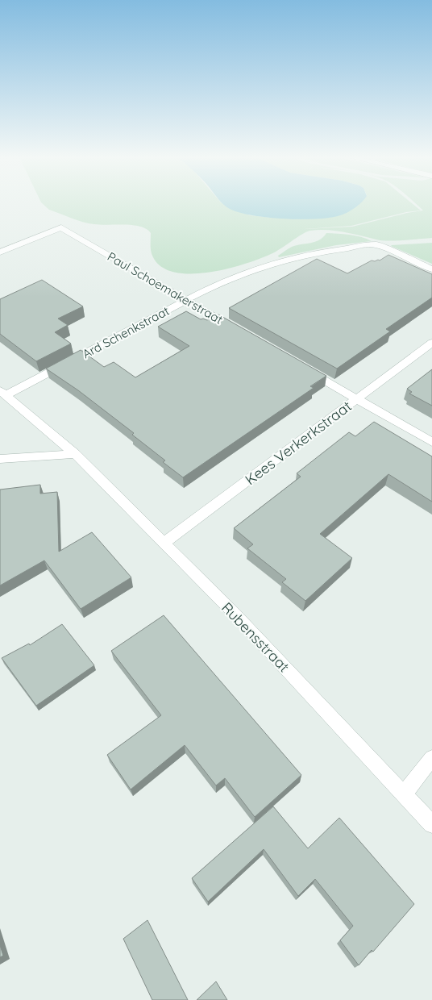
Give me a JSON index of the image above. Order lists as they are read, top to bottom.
{
  "streets": {
    "street": [
      "Paul Schoemakerstraat",
      "Ard Schenkstraat",
      "Kees Verkerkstraat",
      "Rubensstraat"
    ]
  },
  "crossings": [
    ["Paul Schoemakerstraat", "Ard Schenkstraat"],
    ["Ard Schenkstraat", "Rubensstraat"],
    ["Kees Verkerkstraat", "Rubensstraat"]
  ]
}
